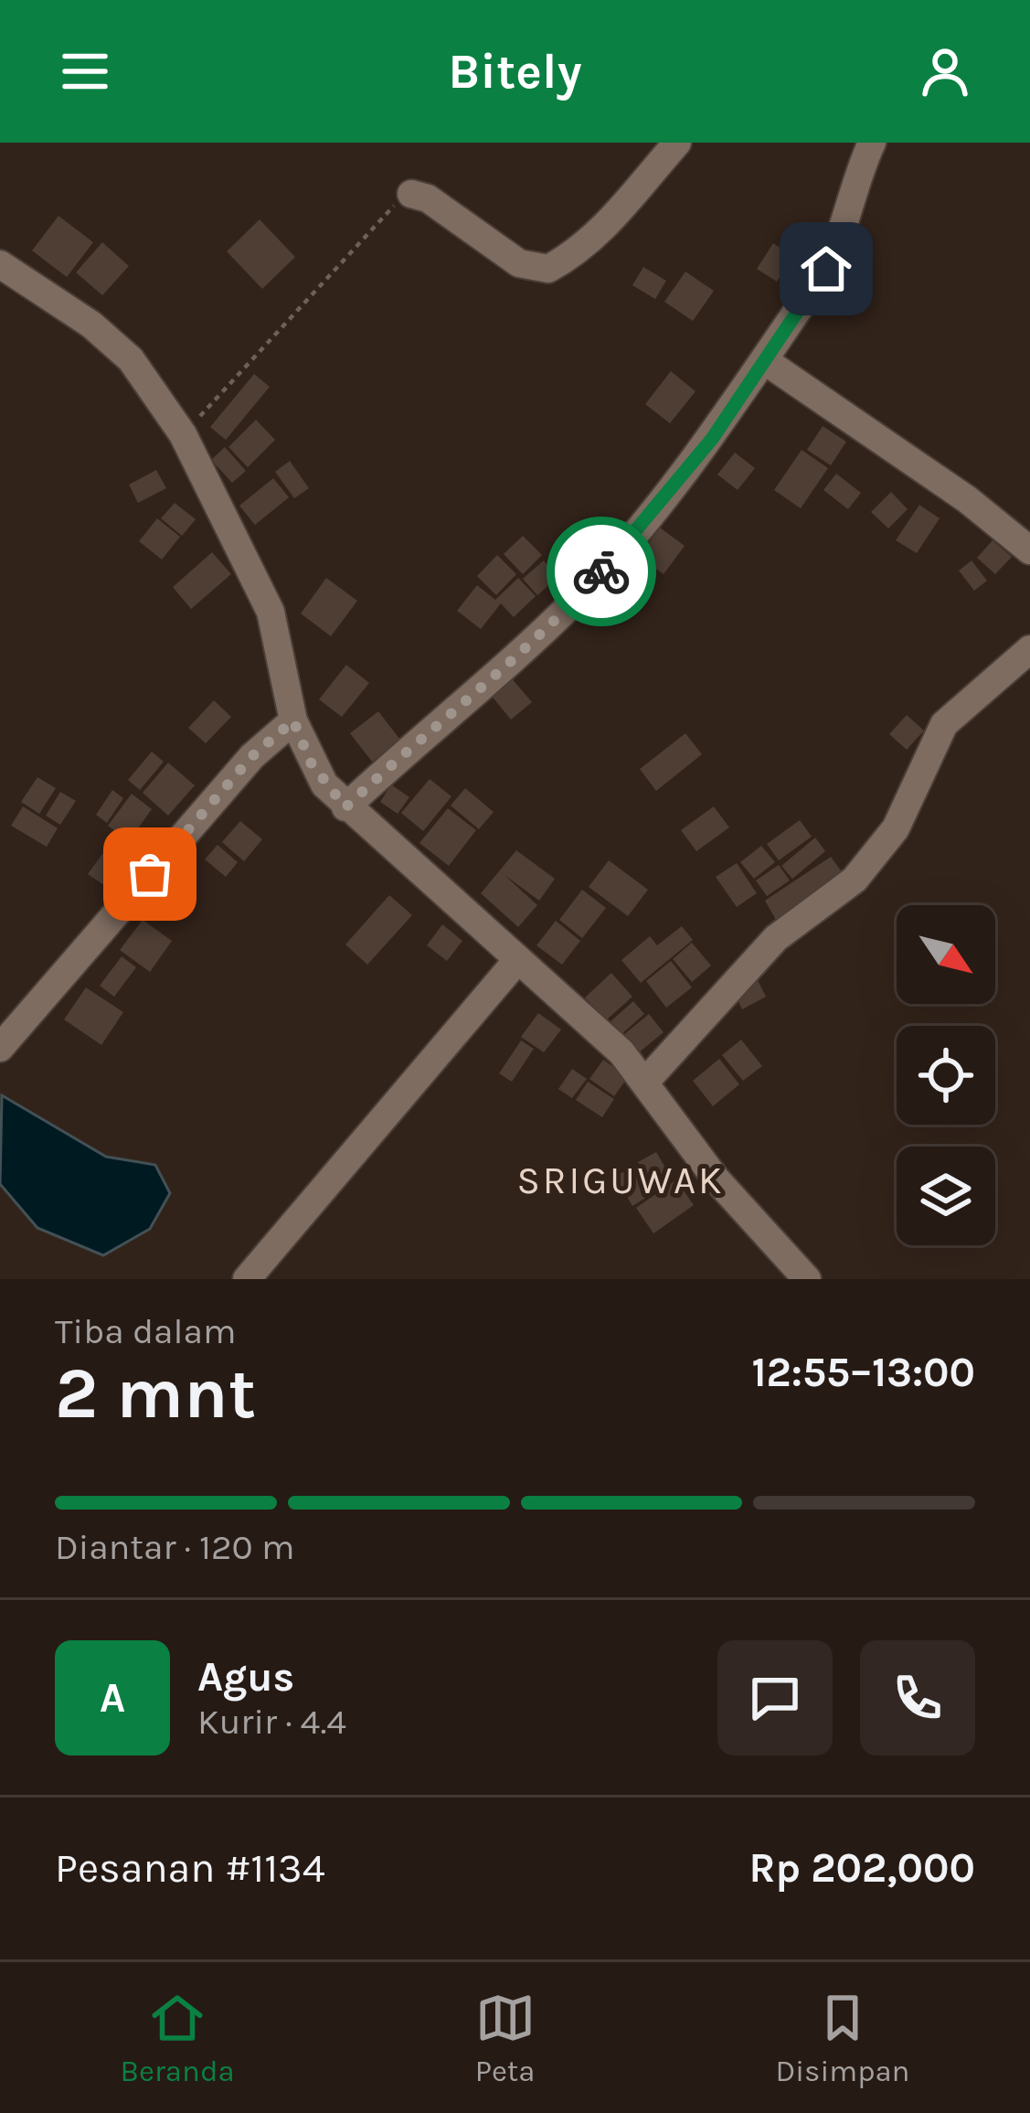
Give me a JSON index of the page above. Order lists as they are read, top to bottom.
{
  "districts": ["SRIGUWAK"],
  "north": "bottom right",
  "page": {
    "header": "Bitely",
    "heading": ["2 mnt", "Tiba dalam", "12:55–13:00"],
    "panel": [
      "Agus",
      "Kurir · 4.4",
      "Pesanan #1134",
      "Rp 202,000"
    ],
    "bar": "Diantar · 120 m",
    "round": "A",
    "tabs": ["Beranda", "Peta", "Disimpan"]
  }
}
